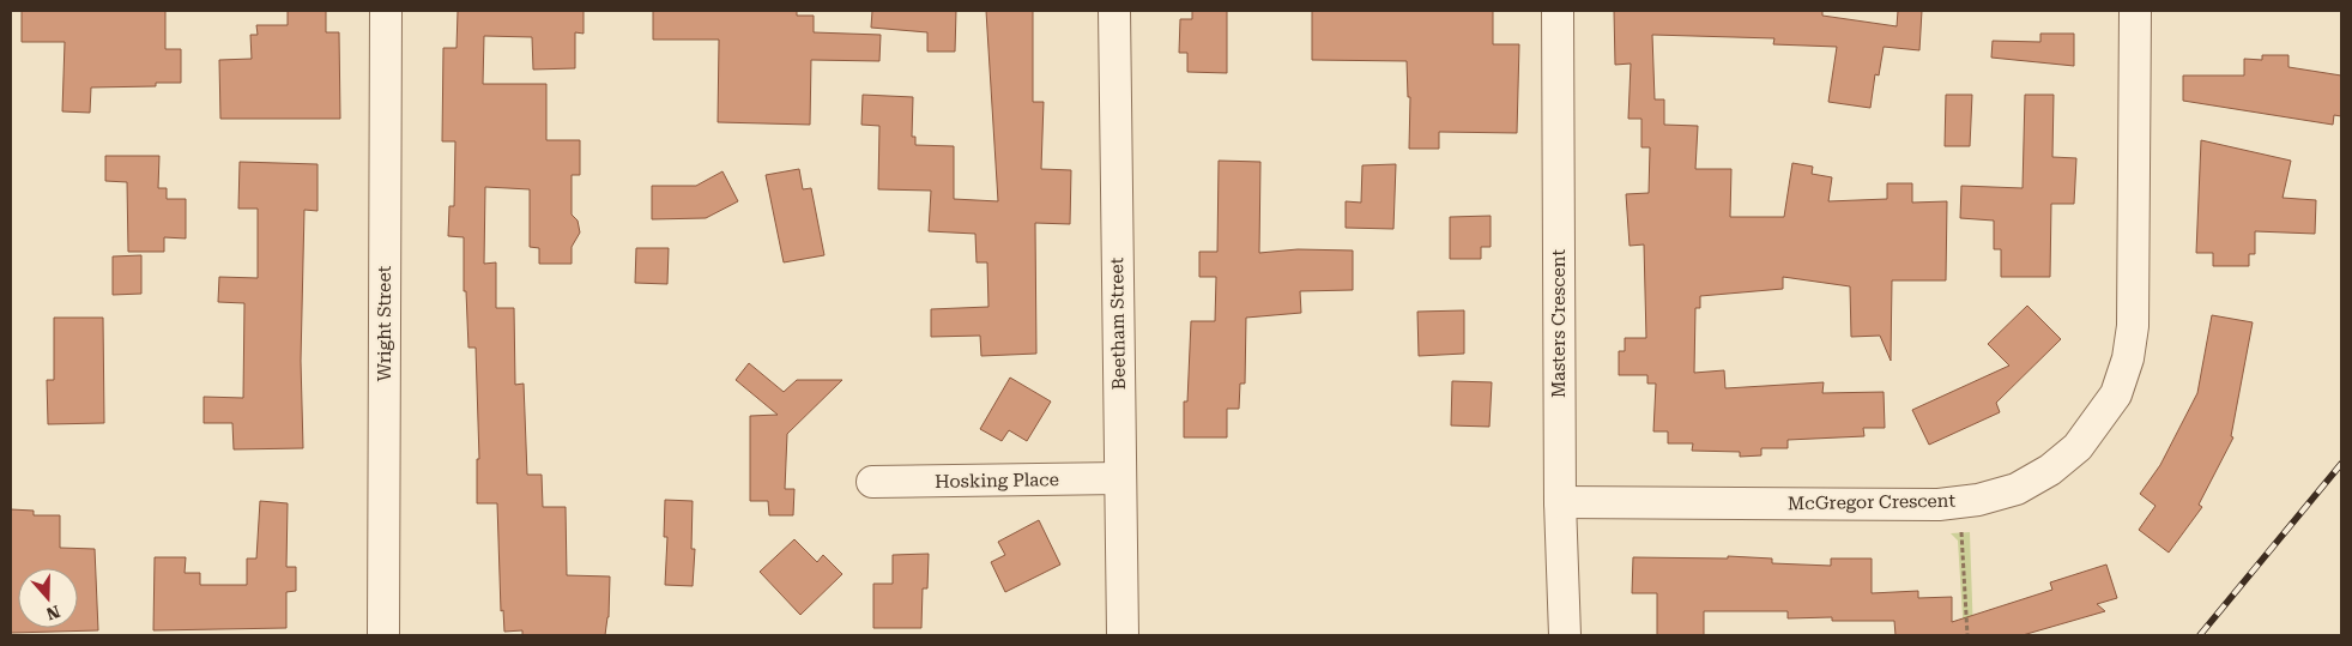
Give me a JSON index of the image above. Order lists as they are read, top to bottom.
{
  "streets": {
    "street": [
      "Wright Street",
      "Beetham Street",
      "Masters Crescent",
      "Hosking Place",
      "McGregor Crescent"
    ]
  },
  "crossings": [
    ["Beetham Street", "Hosking Place"],
    ["Masters Crescent", "McGregor Crescent"]
  ],
  "north": "bottom"
}
